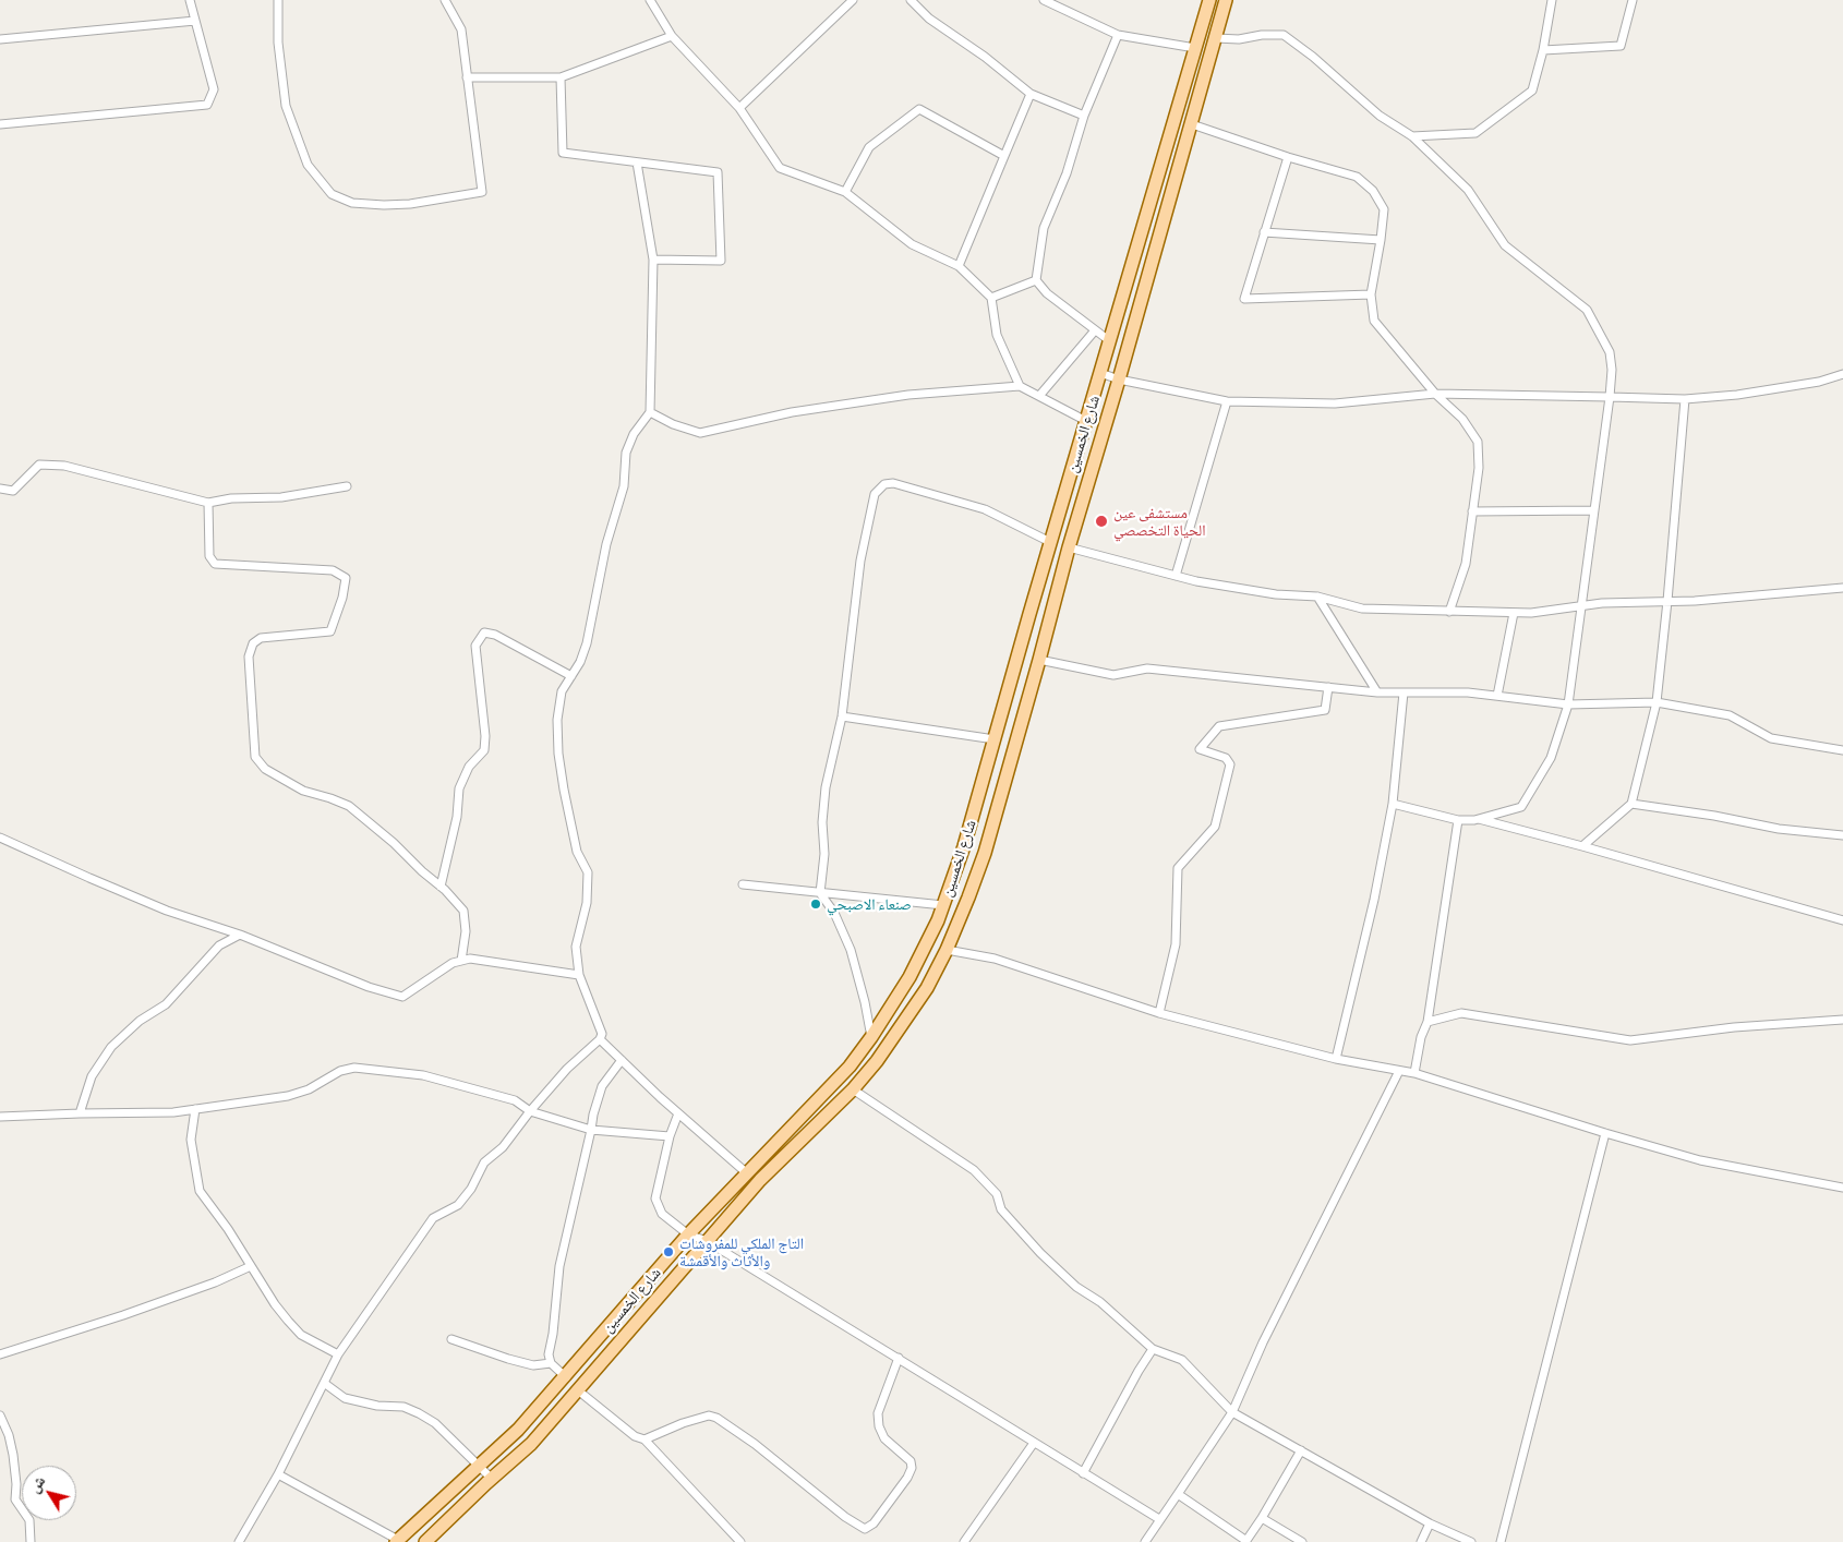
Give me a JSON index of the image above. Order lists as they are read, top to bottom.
{
  "streets": {
    "main road": ["شارع الخمسين"]
  },
  "places": ["مستشفى عين الحياة التخصصي", "صنعاء الاصبحي", "التاج الملكي للمفروشات والأثاث والأقمشة"],
  "north": "top left"
}
